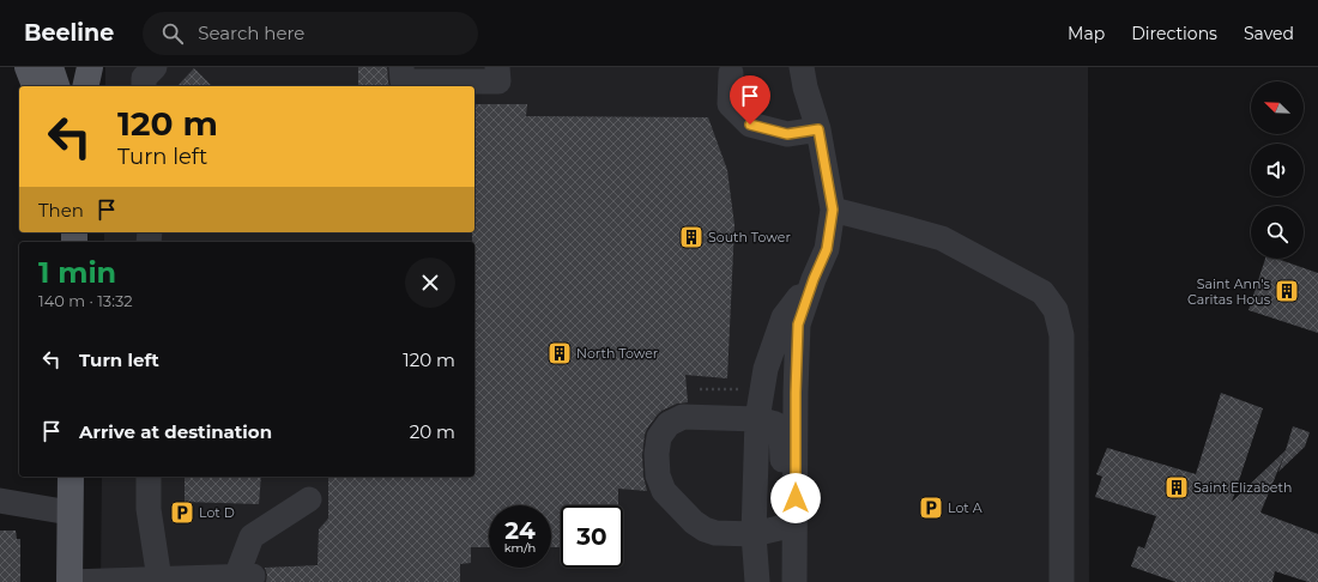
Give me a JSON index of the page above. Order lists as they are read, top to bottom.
{
  "places": {
    "building": [
      "South Tower",
      "Saint Ann's Caritas Hous",
      "North Tower",
      "Saint Elizabeth"
    ],
    "parking": ["Lot A", "Lot D"]
  },
  "north": "top left",
  "page": {
    "header": "Beeline",
    "search": "Search here",
    "nav": ["Map", "Directions", "Saved"],
    "turn": ["120 m", "Turn left"],
    "then": "Then",
    "heading": ["1 min", "140 m · 13:32"],
    "list": [
      {
        "name": "Turn left",
        "value": "120 m"
      },
      {
        "name": "Arrive at destination",
        "value": "20 m"
      }
    ],
    "speed": "24 km/h",
    "limit": "30"
  }
}
